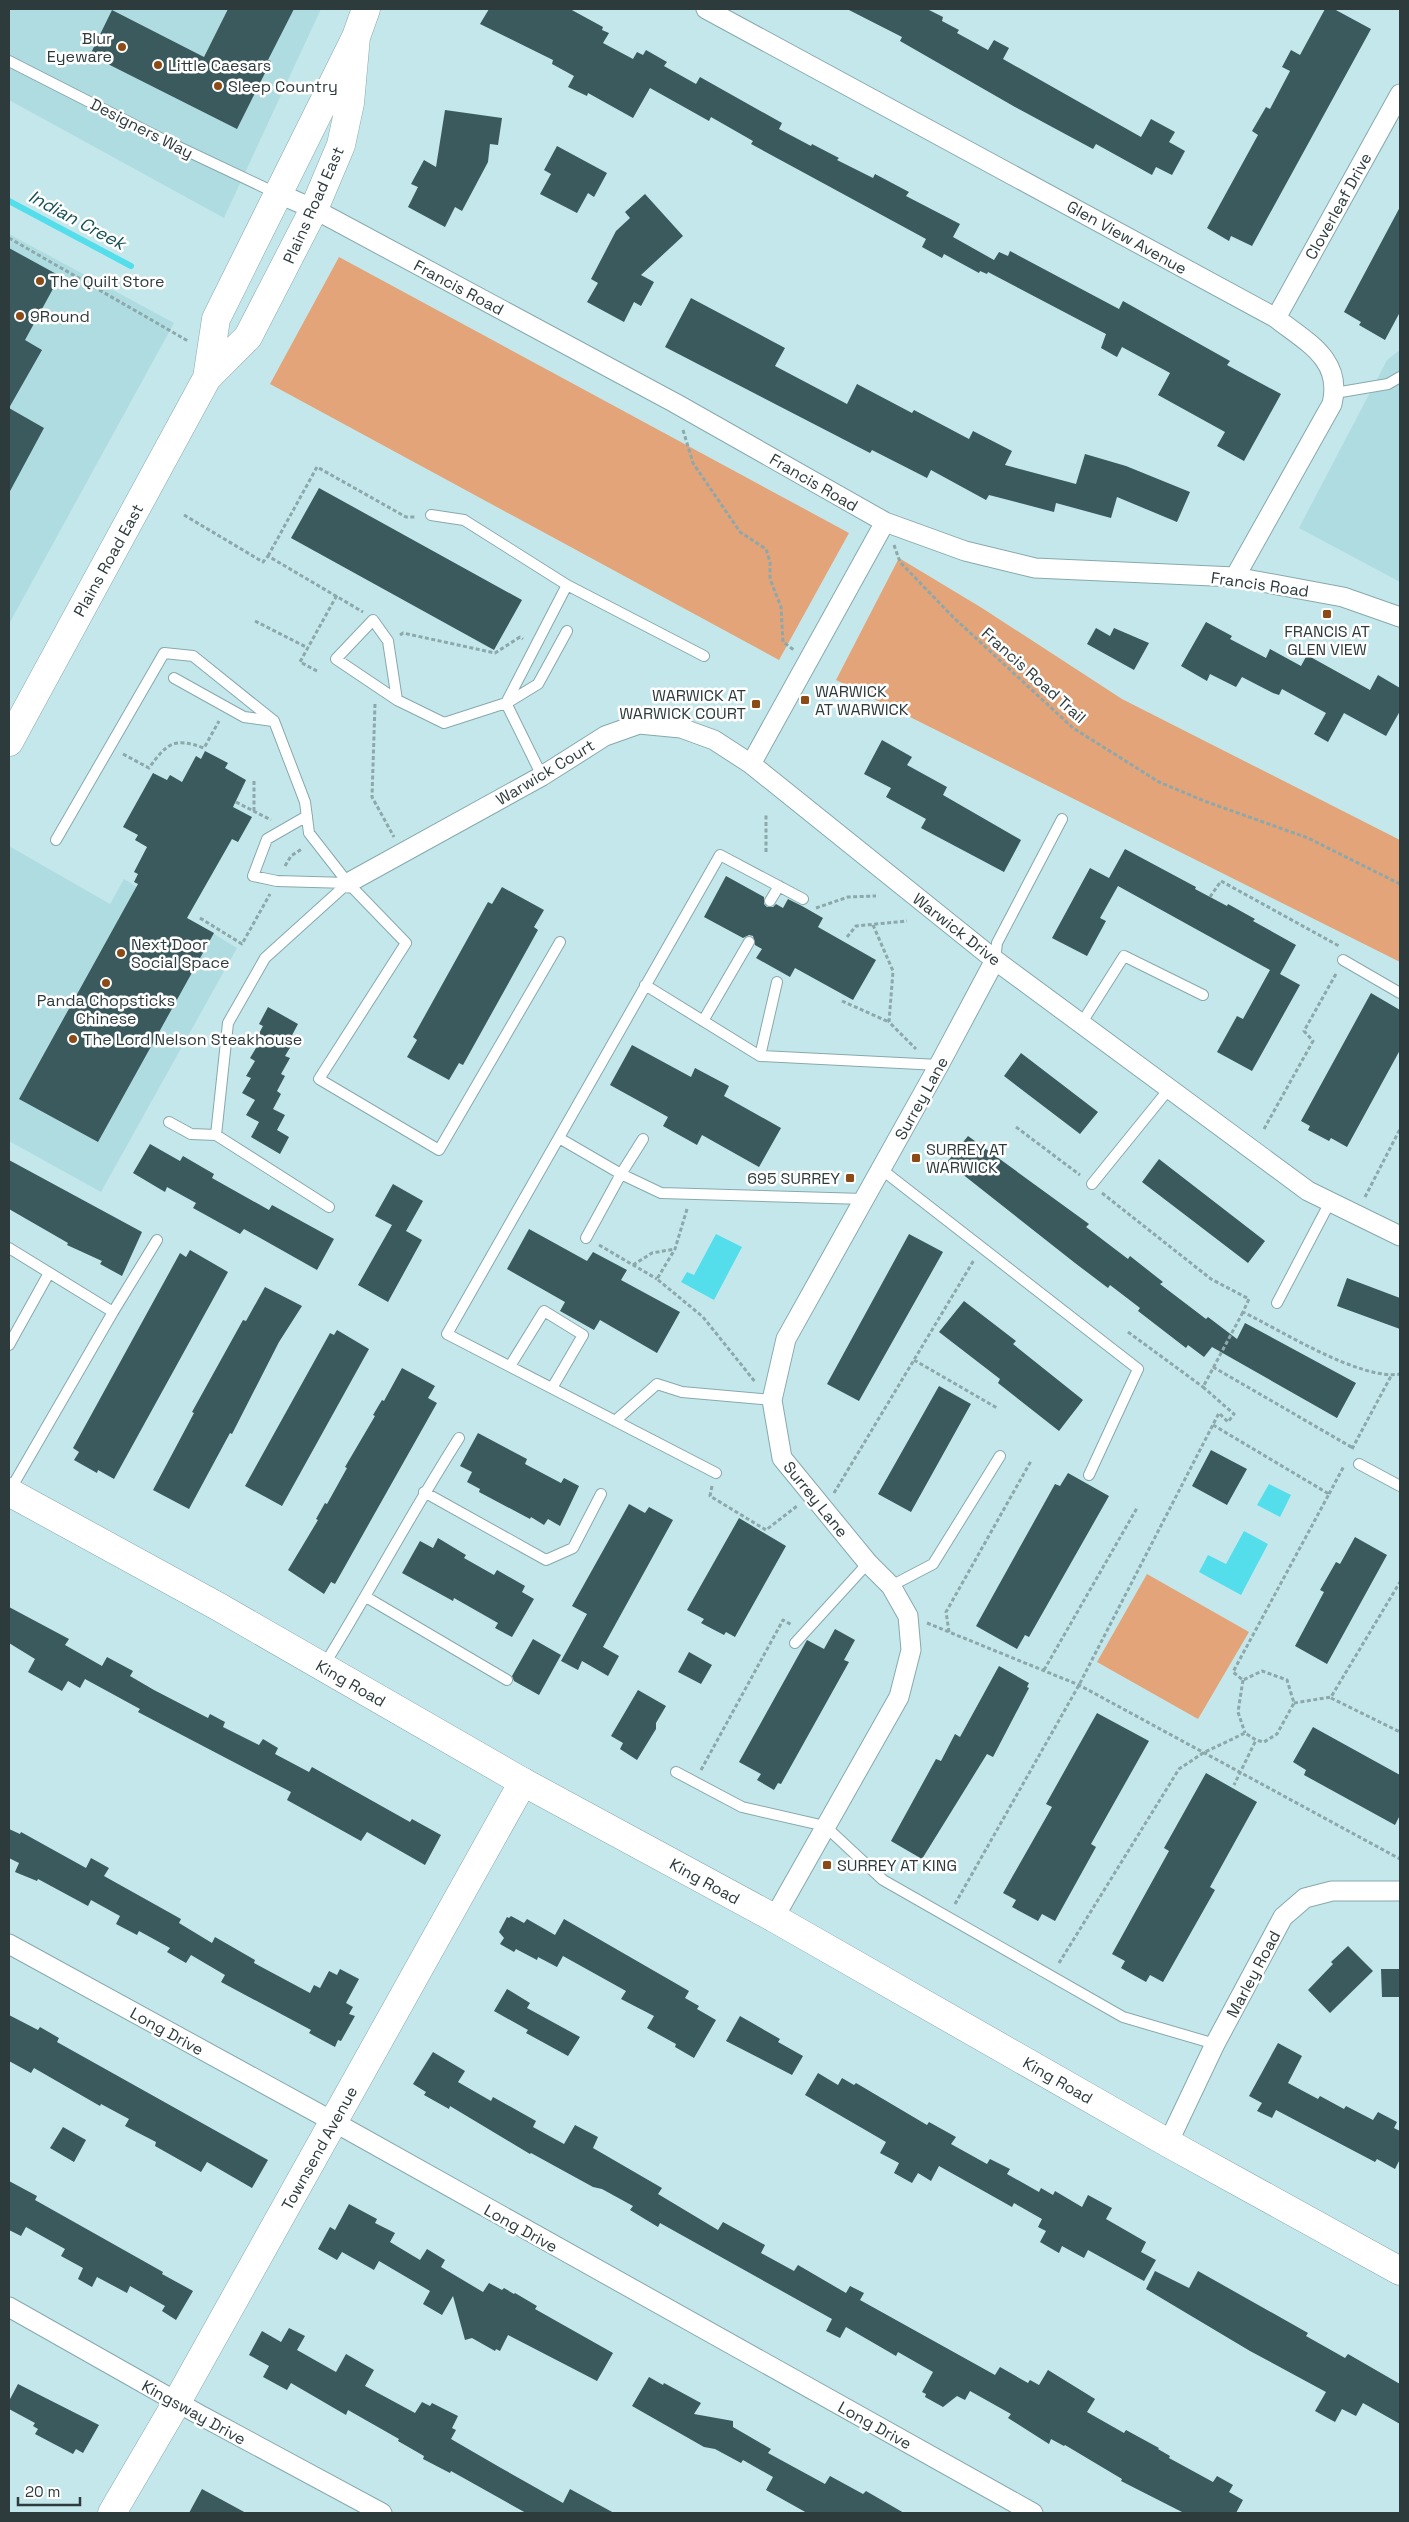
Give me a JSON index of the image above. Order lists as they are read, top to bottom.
{
  "streets": {
    "main road": ["Plains Road East", "King Road", "Townsend Avenue"],
    "street": [
      "Cloverleaf Drive",
      "Glen View Avenue",
      "Francis Road",
      "Warwick Court",
      "Warwick Drive",
      "Surrey Lane",
      "Marley Road",
      "Long Drive",
      "Kingsway Drive"
    ],
    "lane": ["Designers Way"],
    "path": ["Francis Road Trail"]
  },
  "crossings": [
    ["Designers Way", "Plains Road East"],
    ["Designers Way", "Francis Road"],
    ["Plains Road East", "Francis Road"],
    ["Cloverleaf Drive", "Glen View Avenue"],
    ["Glen View Avenue", "Francis Road"],
    ["Francis Road", "Francis Road Trail"],
    ["Warwick Court", "Warwick Drive"],
    ["Warwick Drive", "Surrey Lane"],
    ["Surrey Lane", "King Road"],
    ["King Road", "Marley Road"],
    ["King Road", "Townsend Avenue"],
    ["Long Drive", "Townsend Avenue"],
    ["Townsend Avenue", "Kingsway Drive"]
  ],
  "water": ["Indian Creek"],
  "places": {
    "other": [
      "Blur Eyeware",
      "Little Caesars",
      "Sleep Country",
      "The Quilt Store",
      "9Round",
      "Next Door Social Space",
      "Panda Chopsticks Chinese",
      "The Lord Nelson Steakhouse"
    ],
    "transit": [
      "FRANCIS AT GLEN VIEW",
      "WARWICK AT WARWICK",
      "WARWICK AT WARWICK COURT",
      "SURREY AT WARWICK",
      "695 SURREY",
      "SURREY AT KING"
    ]
  },
  "scale_bar": "20 m"
}
